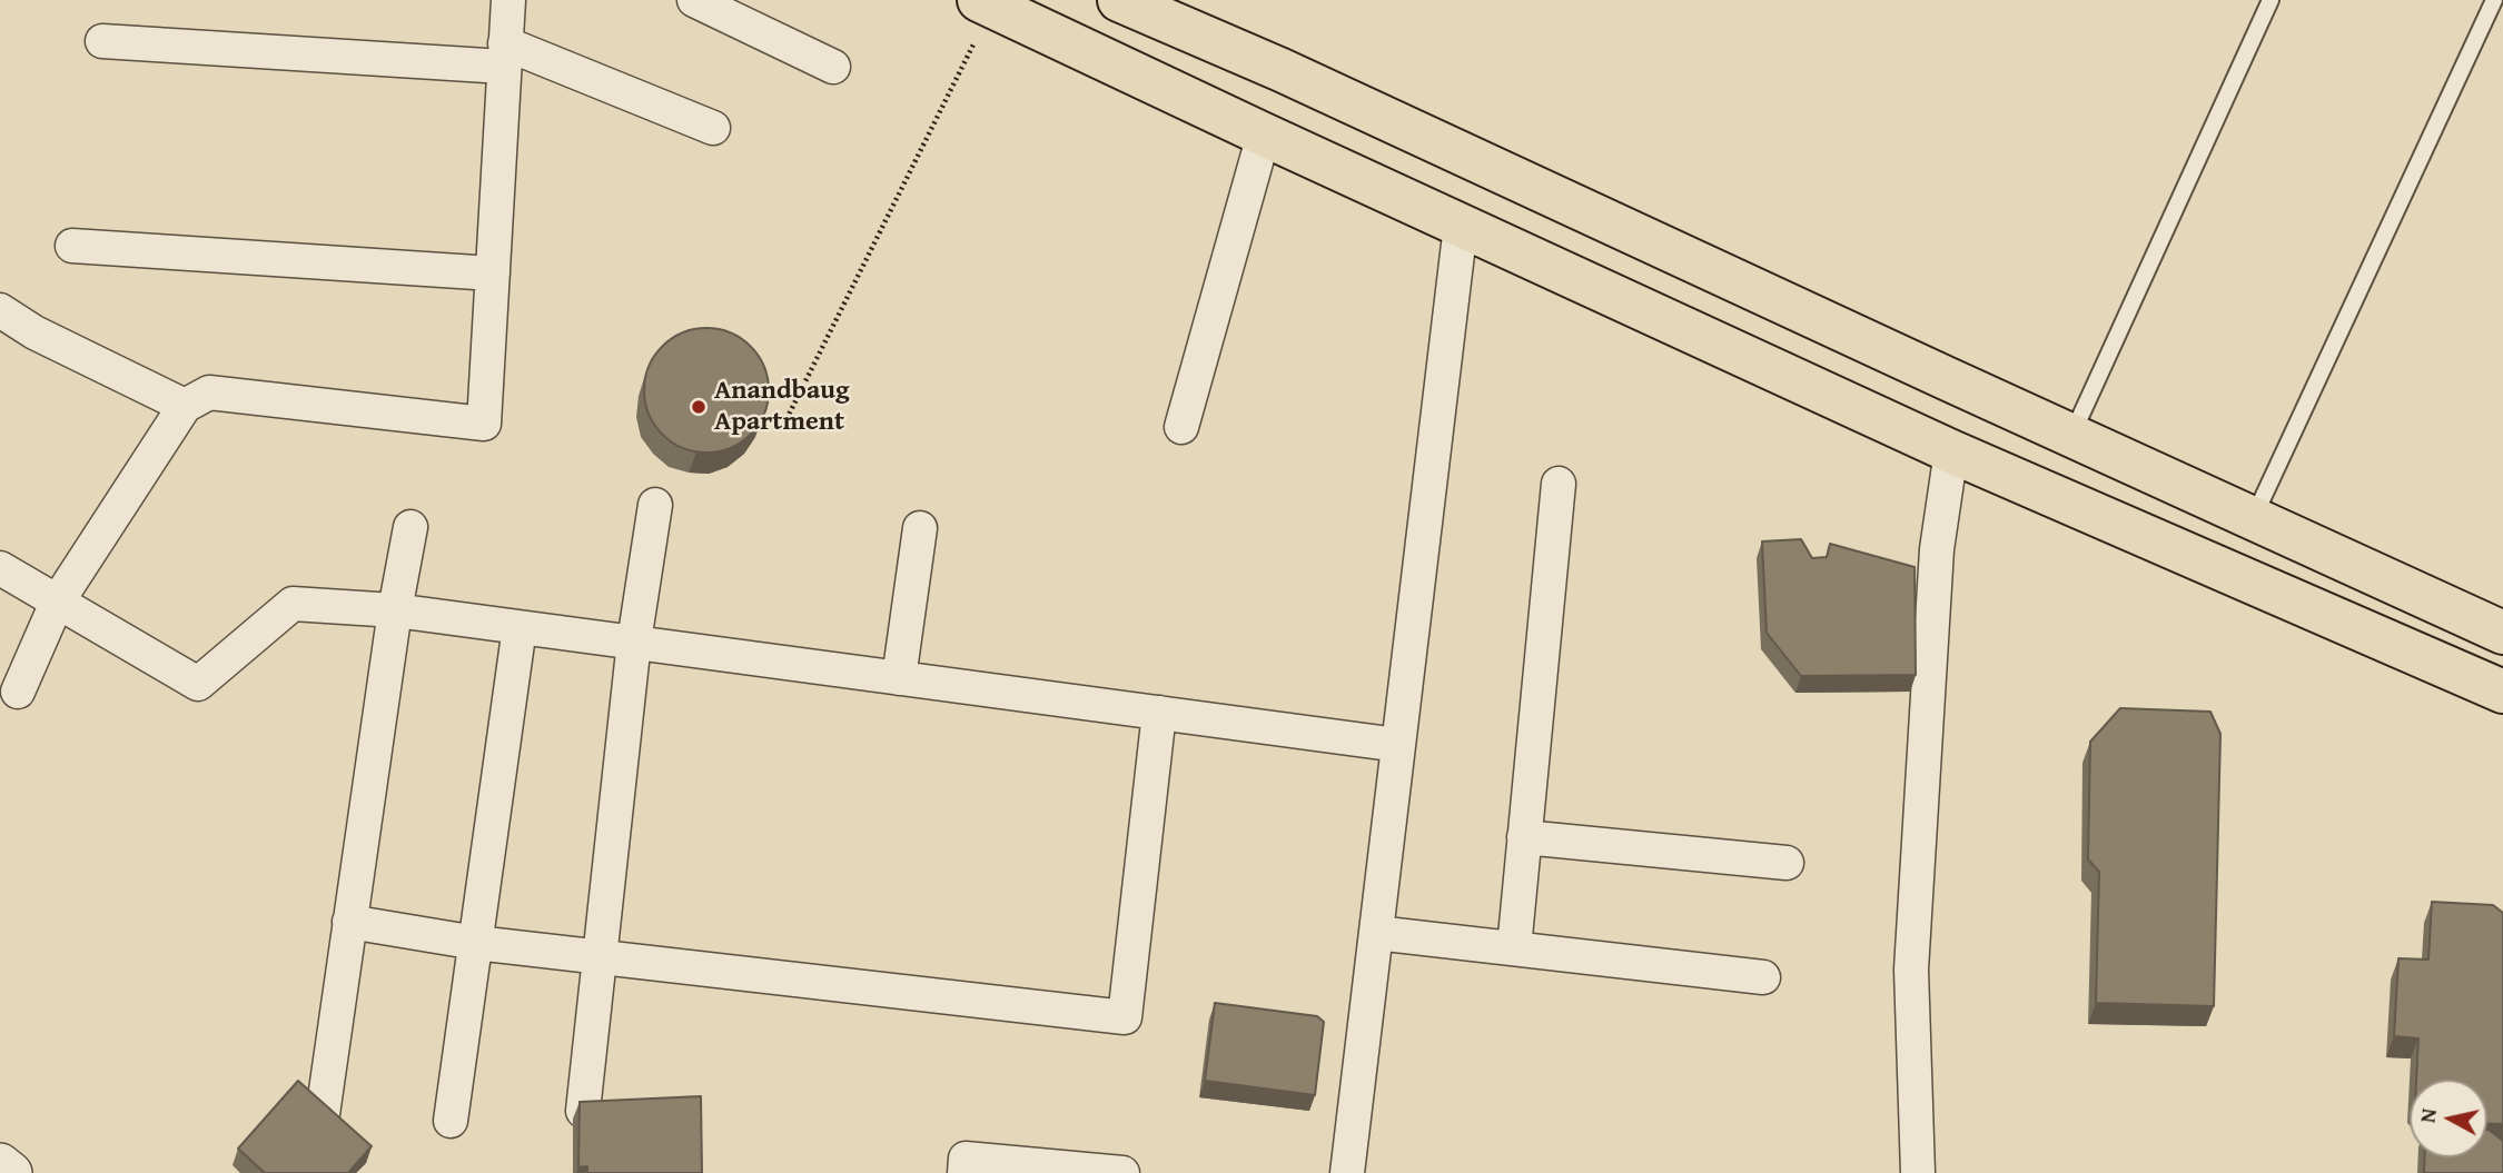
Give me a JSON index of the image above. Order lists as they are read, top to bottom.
{
  "places": ["Anandbaug Apartment"],
  "north": "left"
}
